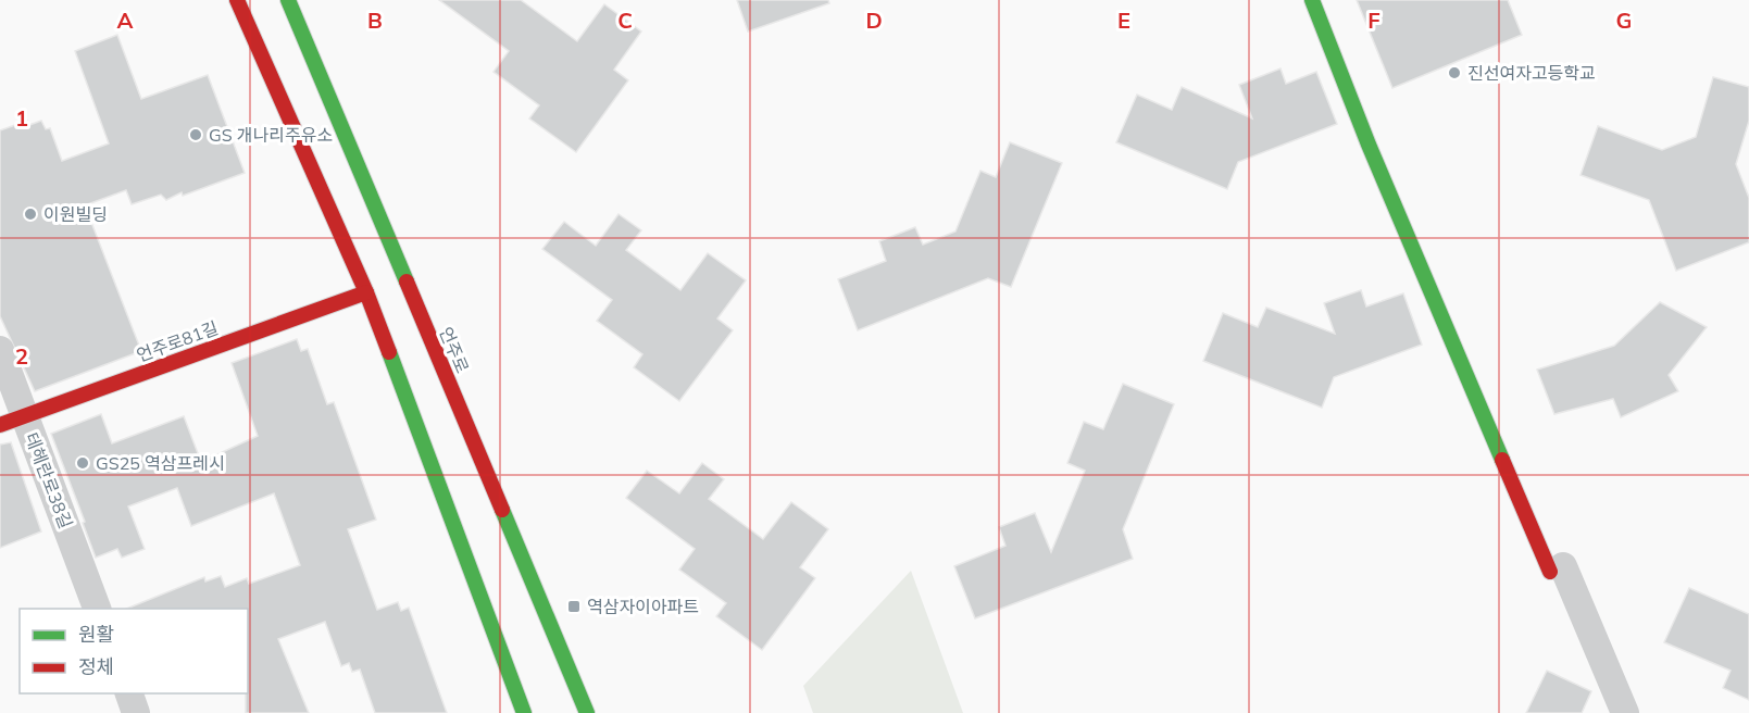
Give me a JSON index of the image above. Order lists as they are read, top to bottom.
{
  "streets": {
    "main road": ["언주로81길", "언주로"],
    "street": ["테헤란로38길"]
  },
  "crossings": [
    ["언주로81길", "테헤란로38길"]
  ],
  "places": {
    "other": [
      "진선여자고등학교",
      "GS 개나리주유소",
      "이원빌딩",
      "GS25 역삼프레시"
    ],
    "transit": ["역삼자이아파트"]
  },
  "legend": ["원활", "정체"],
  "grid": {
    "columns": [
      "A",
      "B",
      "C",
      "D",
      "E",
      "F",
      "G"
    ],
    "rows": ["1", "2"]
  }
}
